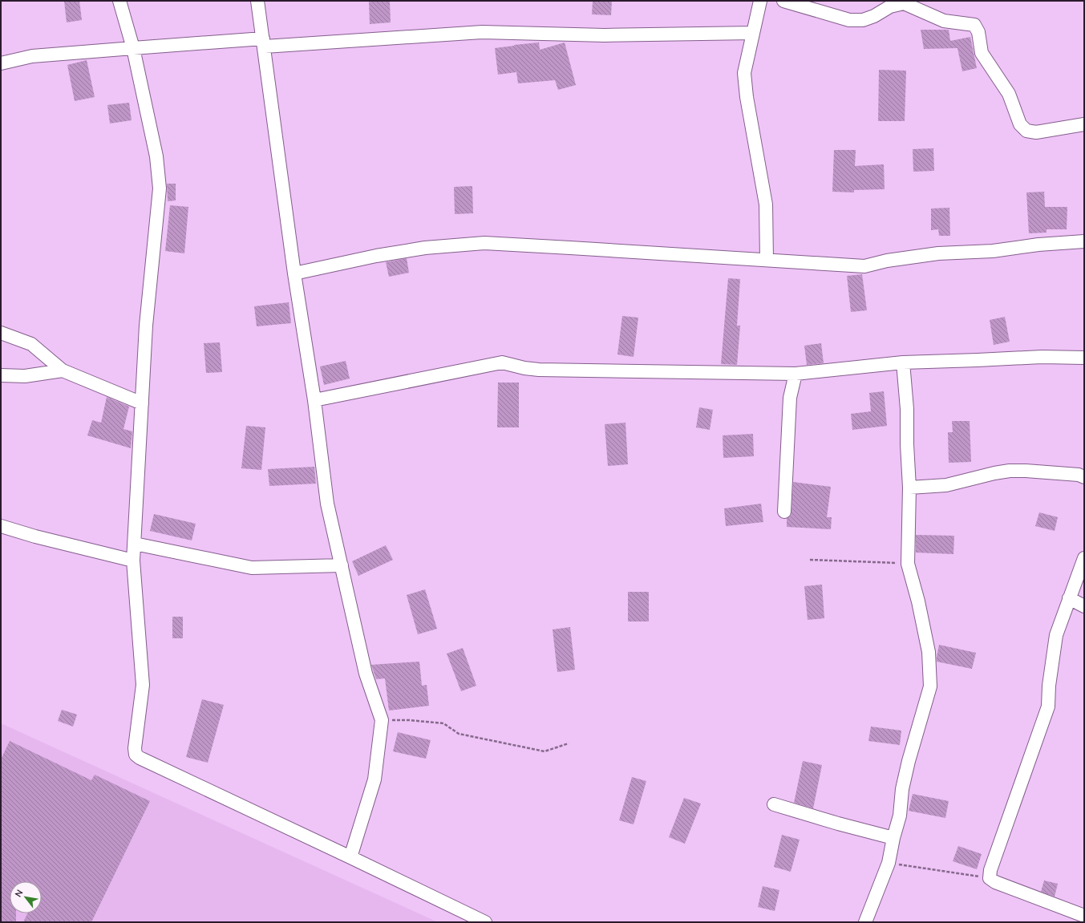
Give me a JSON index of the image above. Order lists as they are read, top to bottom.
{
  "north": "top left"
}
